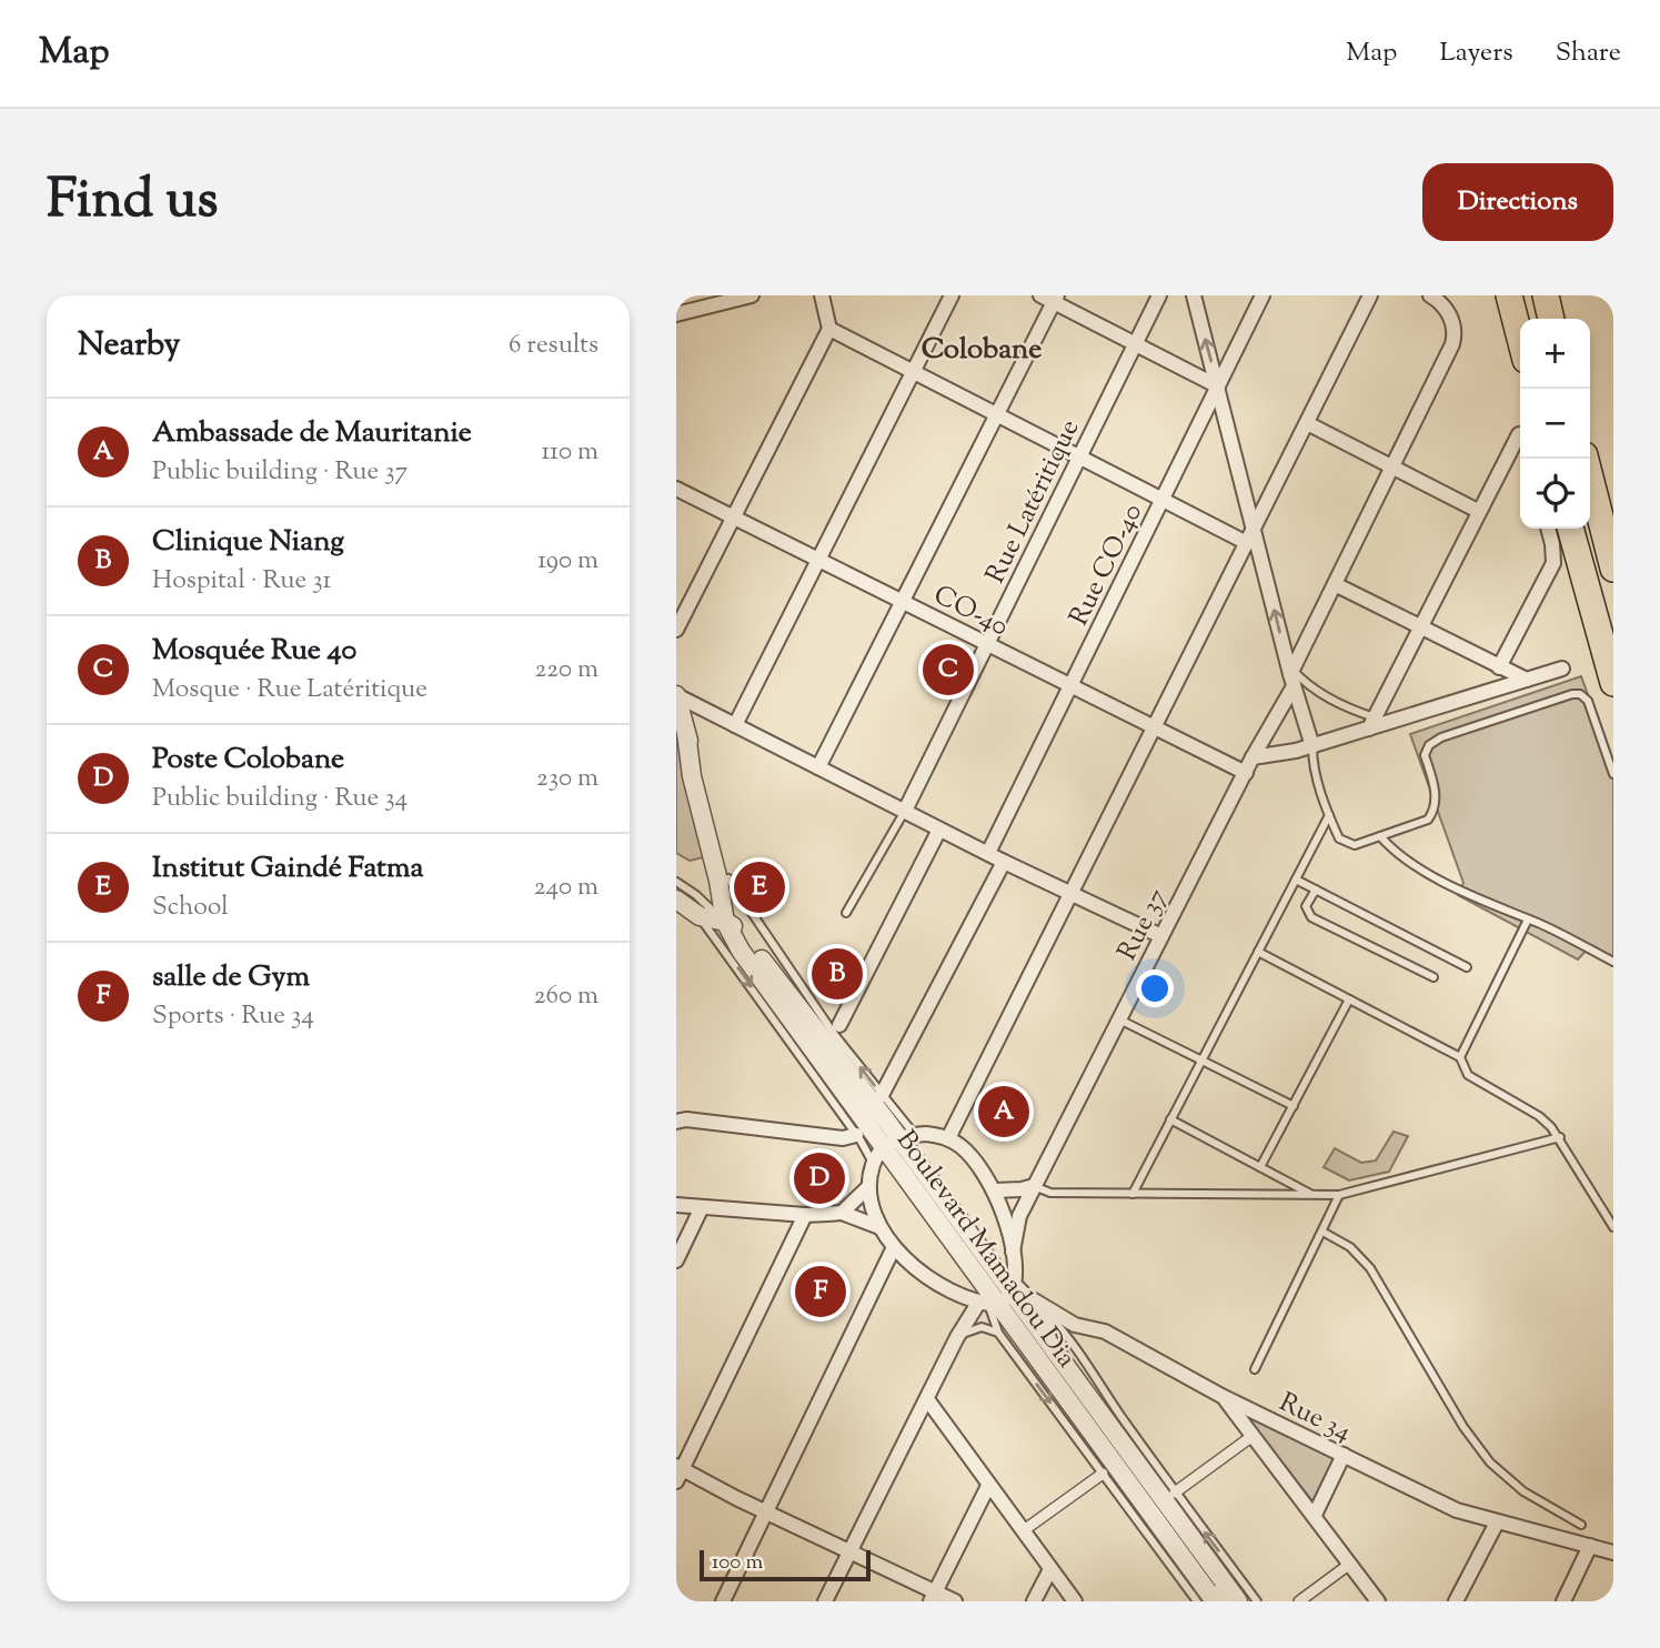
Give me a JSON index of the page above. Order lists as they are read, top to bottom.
{
  "streets": {
    "street": [
      "Rue Latéritique",
      "Rue CO-40",
      "CO-40",
      "Rue 37",
      "Boulevard Mamadou Dia",
      "Rue 34"
    ]
  },
  "crossings": [
    ["Rue Latéritique", "CO-40"],
    ["Rue CO-40", "CO-40"],
    ["CO-40", "Rue 37"],
    ["Boulevard Mamadou Dia", "Rue 34"]
  ],
  "districts": ["Colobane"],
  "scale_bar": "100 m",
  "page": {
    "header": "Map",
    "nav": ["Map", "Layers", "Share"],
    "title": "Find us",
    "buttons": "Directions",
    "heading": ["Nearby", "6 results"],
    "map_buttons": ["+", "−"],
    "list": [
      {
        "mark": "A",
        "name": "Ambassade de Mauritanie",
        "note": "Public building · Rue 37",
        "value": "110 m"
      },
      {
        "mark": "B",
        "name": "Clinique Niang",
        "note": "Hospital · Rue 31",
        "value": "190 m"
      },
      {
        "mark": "C",
        "name": "Mosquée Rue 40",
        "note": "Mosque · Rue Latéritique",
        "value": "220 m"
      },
      {
        "mark": "D",
        "name": "Poste Colobane",
        "note": "Public building · Rue 34",
        "value": "230 m"
      },
      {
        "mark": "E",
        "name": "Institut Gaindé Fatma",
        "note": "School",
        "value": "240 m"
      },
      {
        "mark": "F",
        "name": "salle de Gym",
        "note": "Sports · Rue 34",
        "value": "260 m"
      }
    ],
    "pins": [
      "C",
      "E",
      "B",
      "A",
      "D",
      "F"
    ],
    "scale": "100 m"
  }
}
